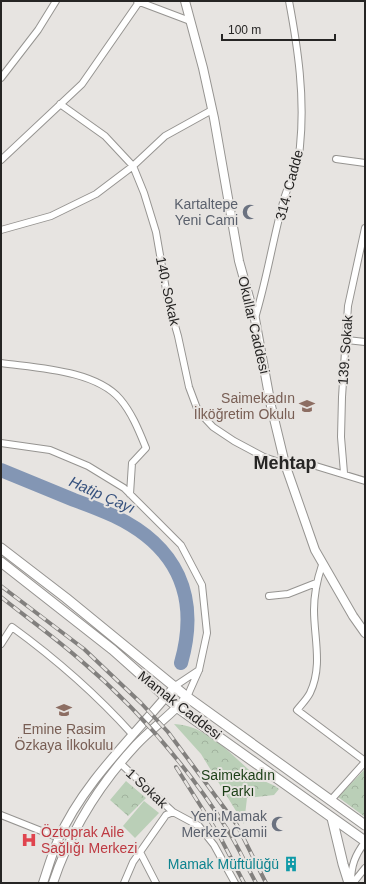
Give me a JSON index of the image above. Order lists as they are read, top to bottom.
{
  "streets": {
    "main road": ["Mamak Caddesi"],
    "street": [
      "314. Cadde",
      "140. Sokak",
      "Okullar Caddesi",
      "139. Sokak",
      "1 Sokak"
    ]
  },
  "crossings": [
    ["314. Cadde", "Okullar Caddesi"],
    ["140. Sokak", "Okullar Caddesi"],
    ["140. Sokak", "139. Sokak"]
  ],
  "districts": ["Mehtap"],
  "water": ["Hatip Çayı"],
  "parks": ["Saimekadın Parkı"],
  "places": {
    "mosque": ["Kartaltepe Yeni Cami", "Yeni Mamak Merkez Camii"],
    "school or university": ["Saimekadın İlköğretim Okulu", "Emine Rasim Özkaya İlkokulu"],
    "hospital": ["Öztoprak Aile Sağlığı Merkezi"],
    "building": ["Mamak Müftülüğü"]
  },
  "scale_bar": "100 m"
}
